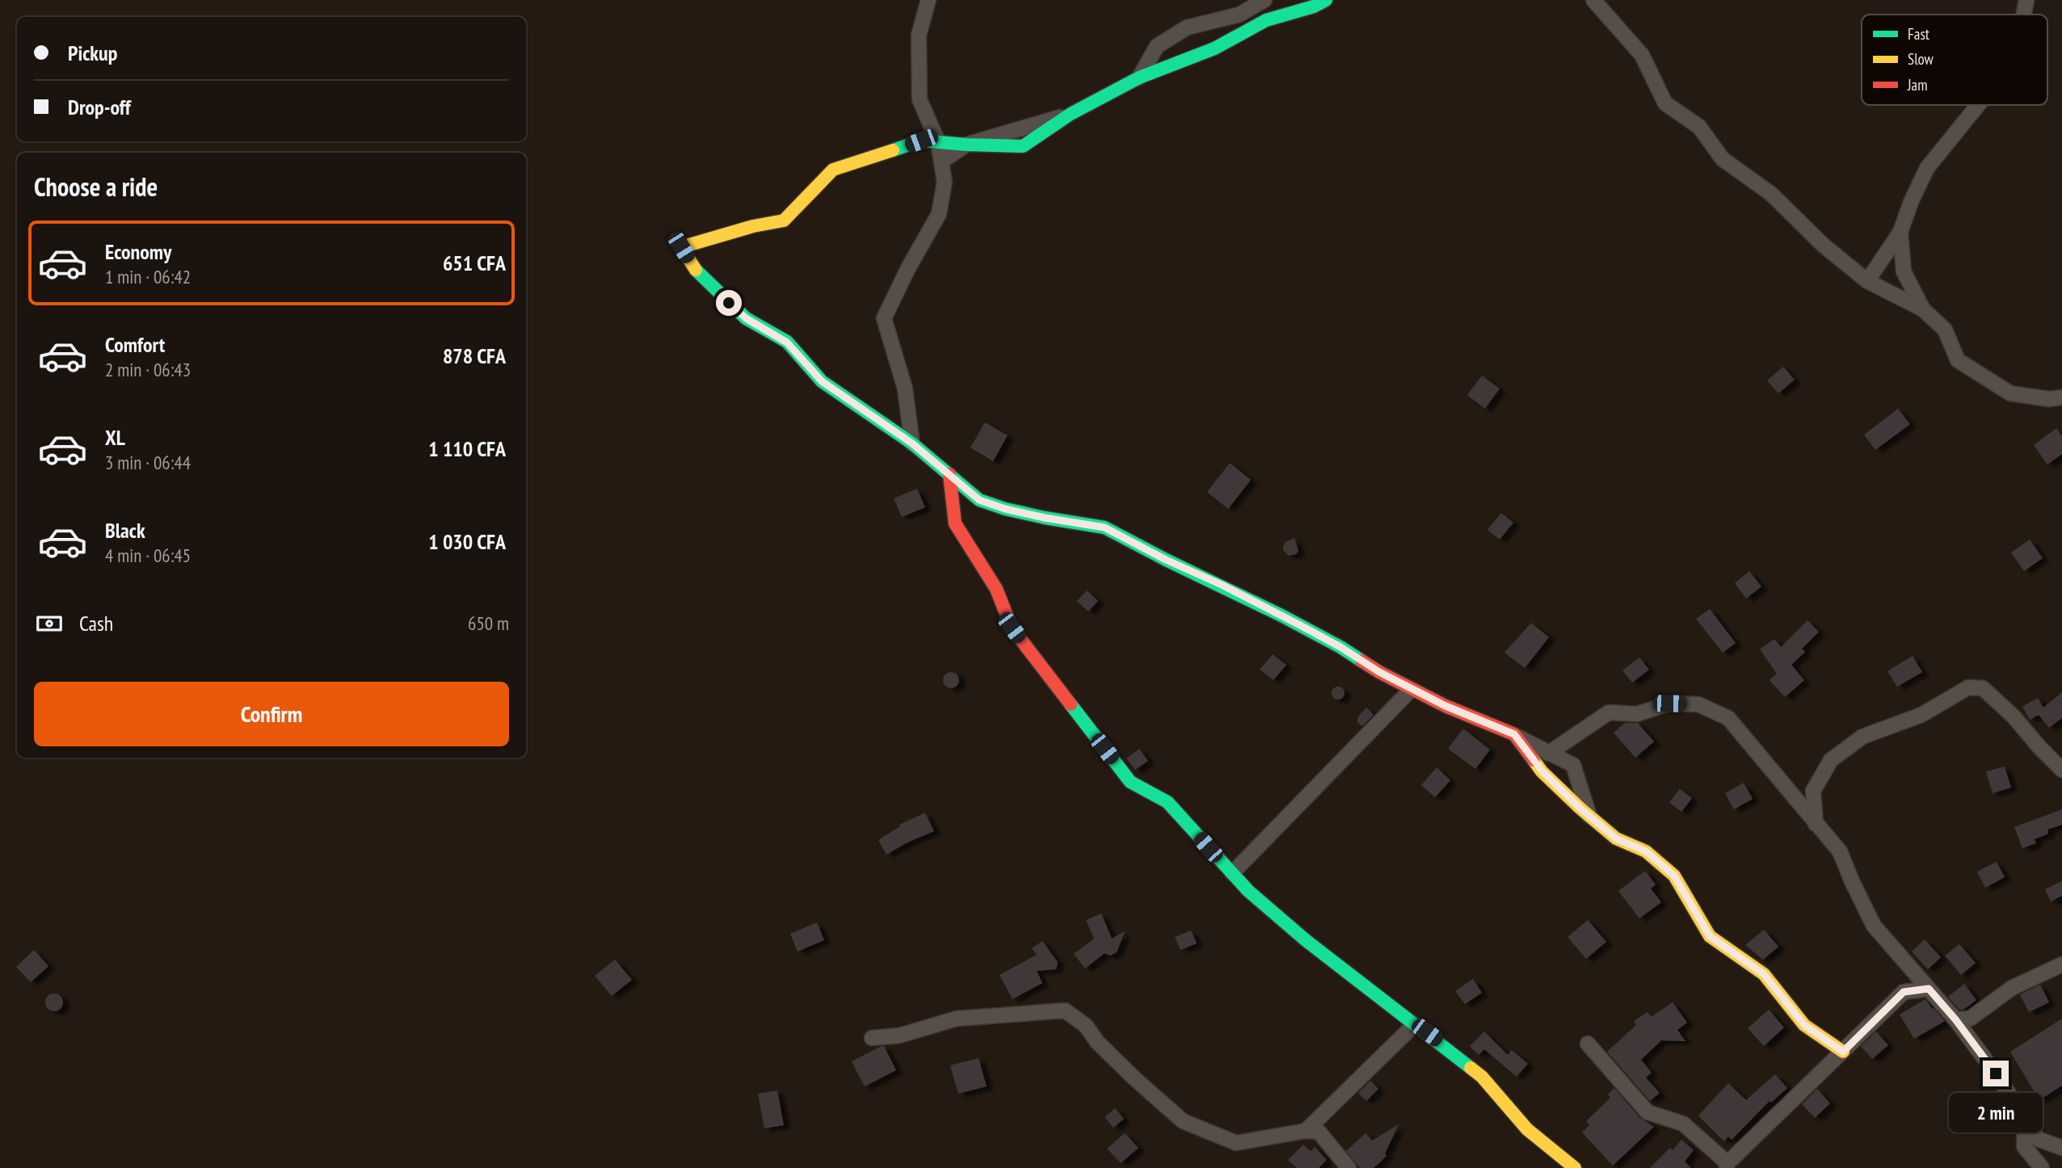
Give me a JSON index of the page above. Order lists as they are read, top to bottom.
{
  "legend": ["Fast", "Slow", "Jam"],
  "page": {
    "banner": ["Pickup", "Drop-off"],
    "heading": "Choose a ride",
    "list": [
      {
        "name": "Economy",
        "note": "1 min · 06:42",
        "value": "651 CFA"
      },
      {
        "name": "Comfort",
        "note": "2 min · 06:43",
        "value": "878 CFA"
      },
      {
        "name": "XL",
        "note": "3 min · 06:44",
        "value": "1 110 CFA"
      },
      {
        "name": "Black",
        "note": "4 min · 06:45",
        "value": "1 030 CFA"
      }
    ],
    "pay": ["Cash", "650 m"],
    "buttons": "Confirm",
    "bubble": "2 min"
  }
}
